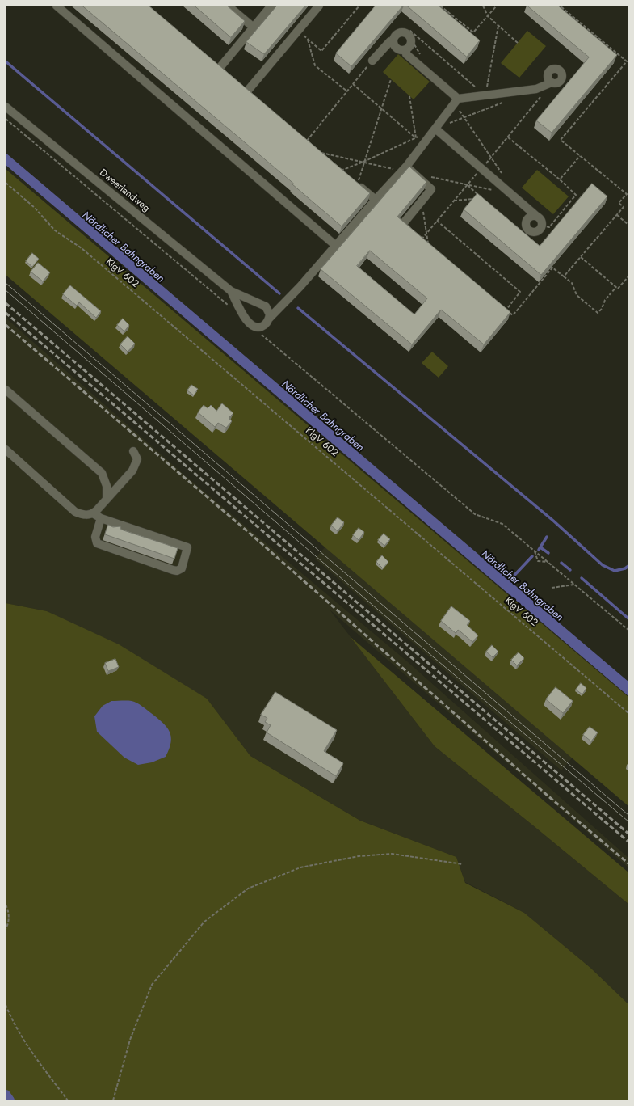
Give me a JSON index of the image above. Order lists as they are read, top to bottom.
{
  "streets": {
    "street": ["Dweerlandweg"],
    "path": ["KlgV 602"]
  },
  "water": ["Nördlicher Bahngraben"]
}
